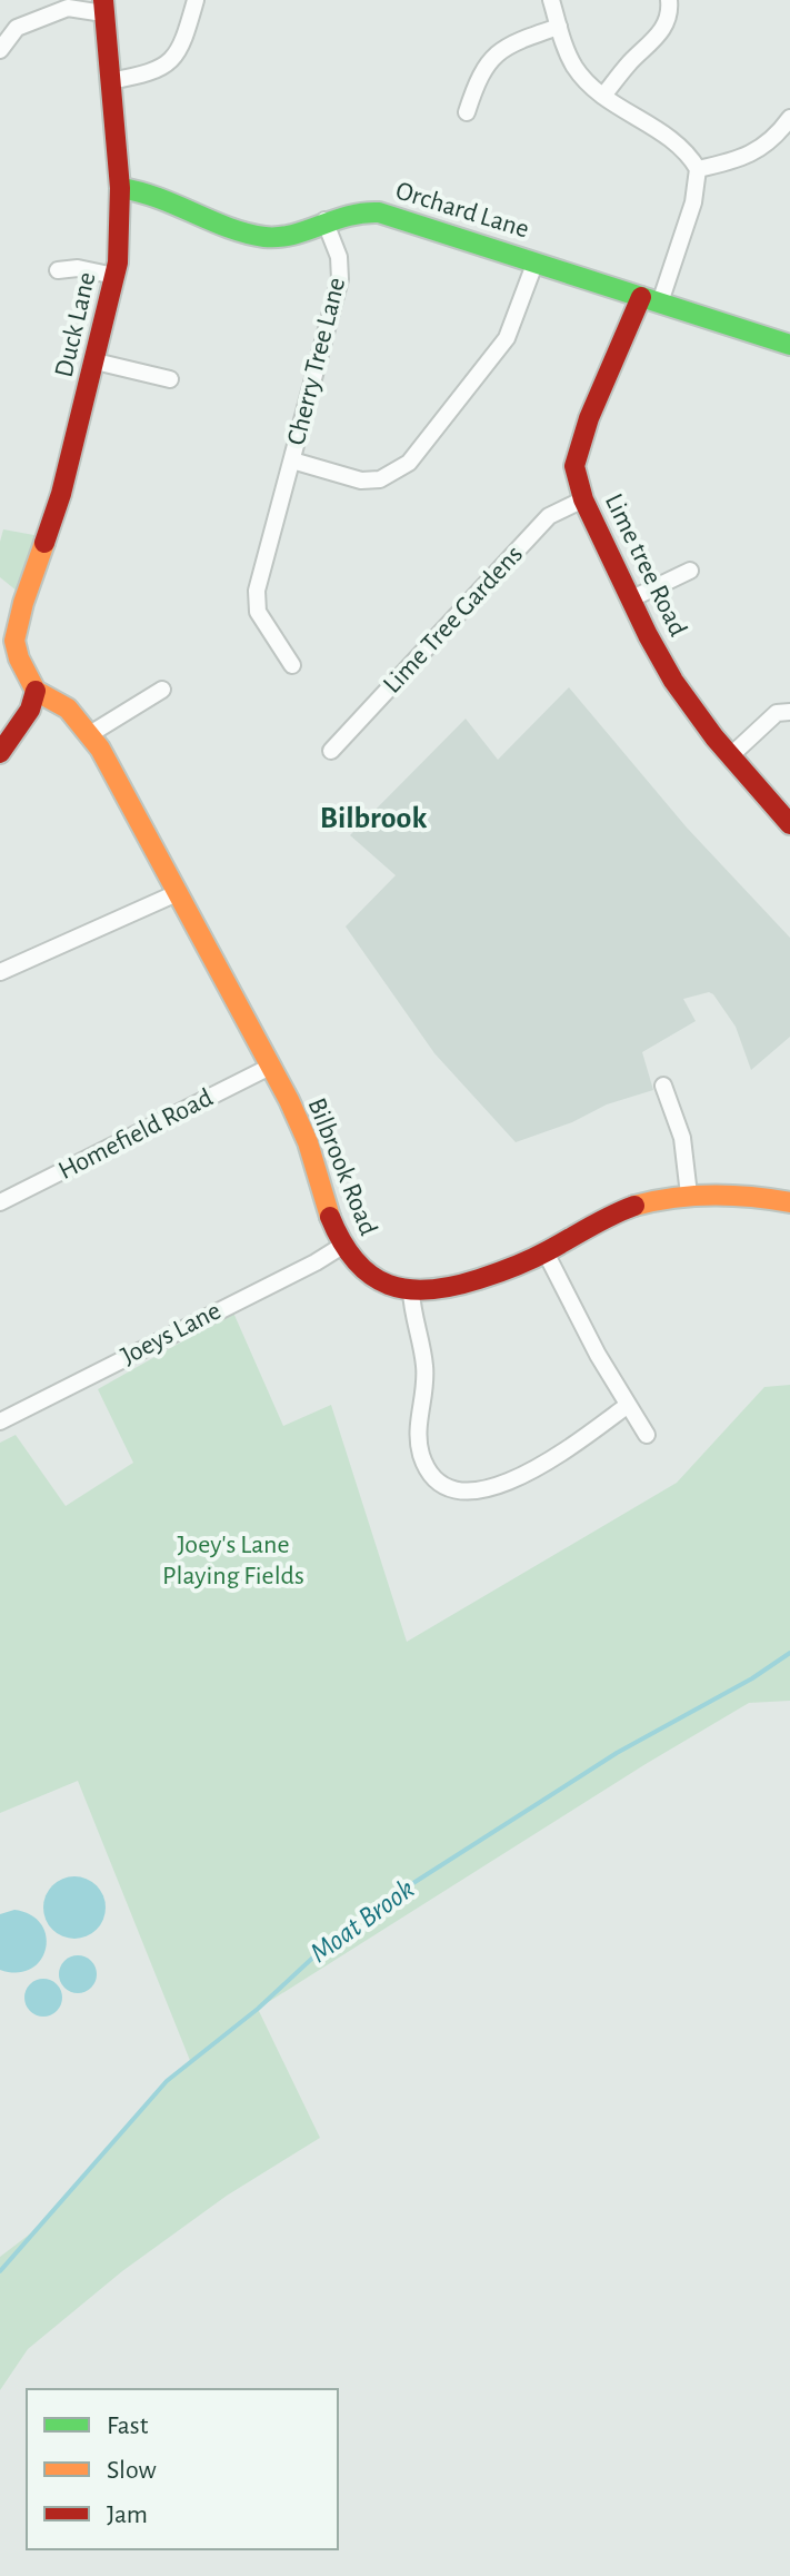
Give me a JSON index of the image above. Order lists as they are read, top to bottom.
{
  "streets": {
    "street": [
      "Orchard Lane",
      "Duck Lane",
      "Cherry Tree Lane",
      "Lime tree Road",
      "Lime Tree Gardens",
      "Homefield Road",
      "Bilbrook Road",
      "Joeys Lane"
    ]
  },
  "crossings": [
    ["Orchard Lane", "Duck Lane"],
    ["Orchard Lane", "Cherry Tree Lane"],
    ["Orchard Lane", "Lime tree Road"],
    ["Lime tree Road", "Lime Tree Gardens"],
    ["Homefield Road", "Bilbrook Road"],
    ["Bilbrook Road", "Joeys Lane"]
  ],
  "districts": ["Bilbrook"],
  "water": ["Moat Brook"],
  "parks": ["Joey's Lane Playing Fields"],
  "legend": ["Fast", "Slow", "Jam"]
}
